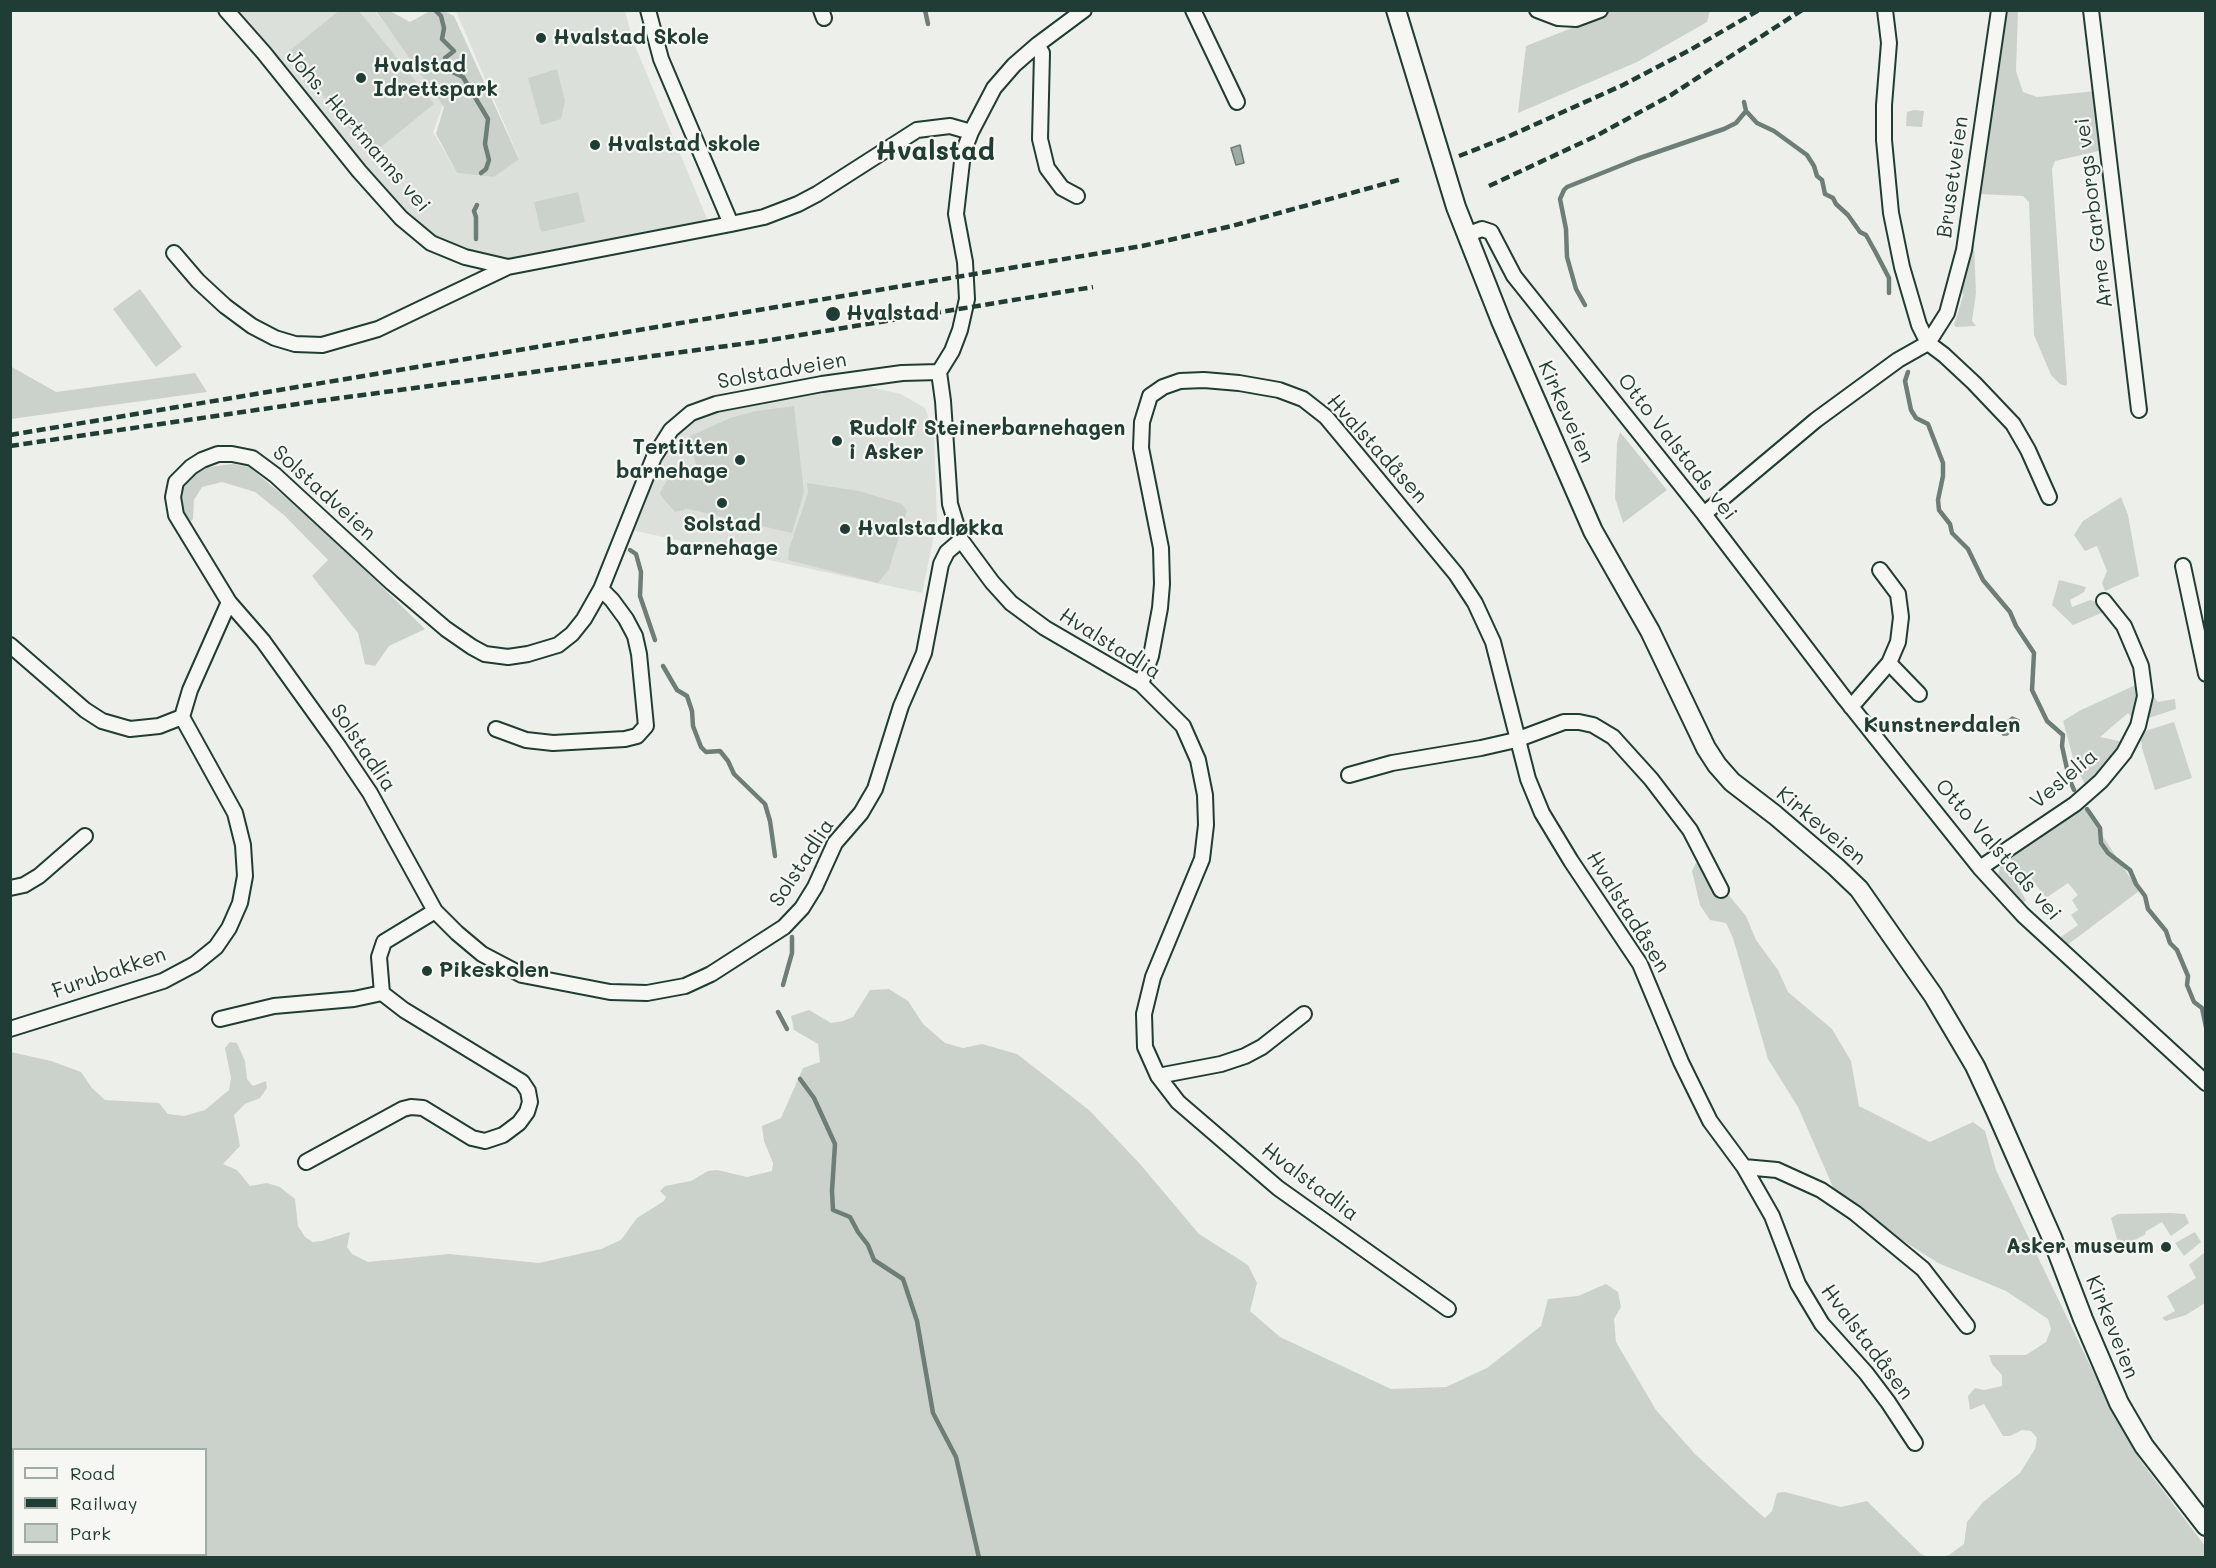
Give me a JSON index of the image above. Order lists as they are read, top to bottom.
{
  "streets": {
    "main road": ["Kirkeveien"],
    "street": [
      "Johs. Hartmanns vei",
      "Brusetveien",
      "Arne Garborgs vei",
      "Solstadveien",
      "Otto Valstads vei",
      "Hvalstadåsen",
      "Hvalstadlia",
      "Solstadlia",
      "Veslelia",
      "Furubakken"
    ]
  },
  "crossings": [
    ["Brusetveien", "Otto Valstads vei"],
    ["Solstadveien", "Solstadlia"],
    ["Kirkeveien", "Otto Valstads vei"],
    ["Otto Valstads vei", "Veslelia"],
    ["Hvalstadåsen", "Hvalstadlia"],
    ["Hvalstadlia", "Solstadlia"]
  ],
  "districts": ["Hvalstad", "Kunstnerdalen"],
  "places": [
    "Hvalstad Skole",
    "Hvalstad Idrettspark",
    "Hvalstad skole",
    "Hvalstad",
    "Rudolf Steinerbarnehagen i Asker",
    "Tertitten barnehage",
    "Solstad barnehage",
    "Hvalstadløkka",
    "Pikeskolen",
    "Asker museum"
  ],
  "legend": ["Road", "Railway", "Park"]
}
